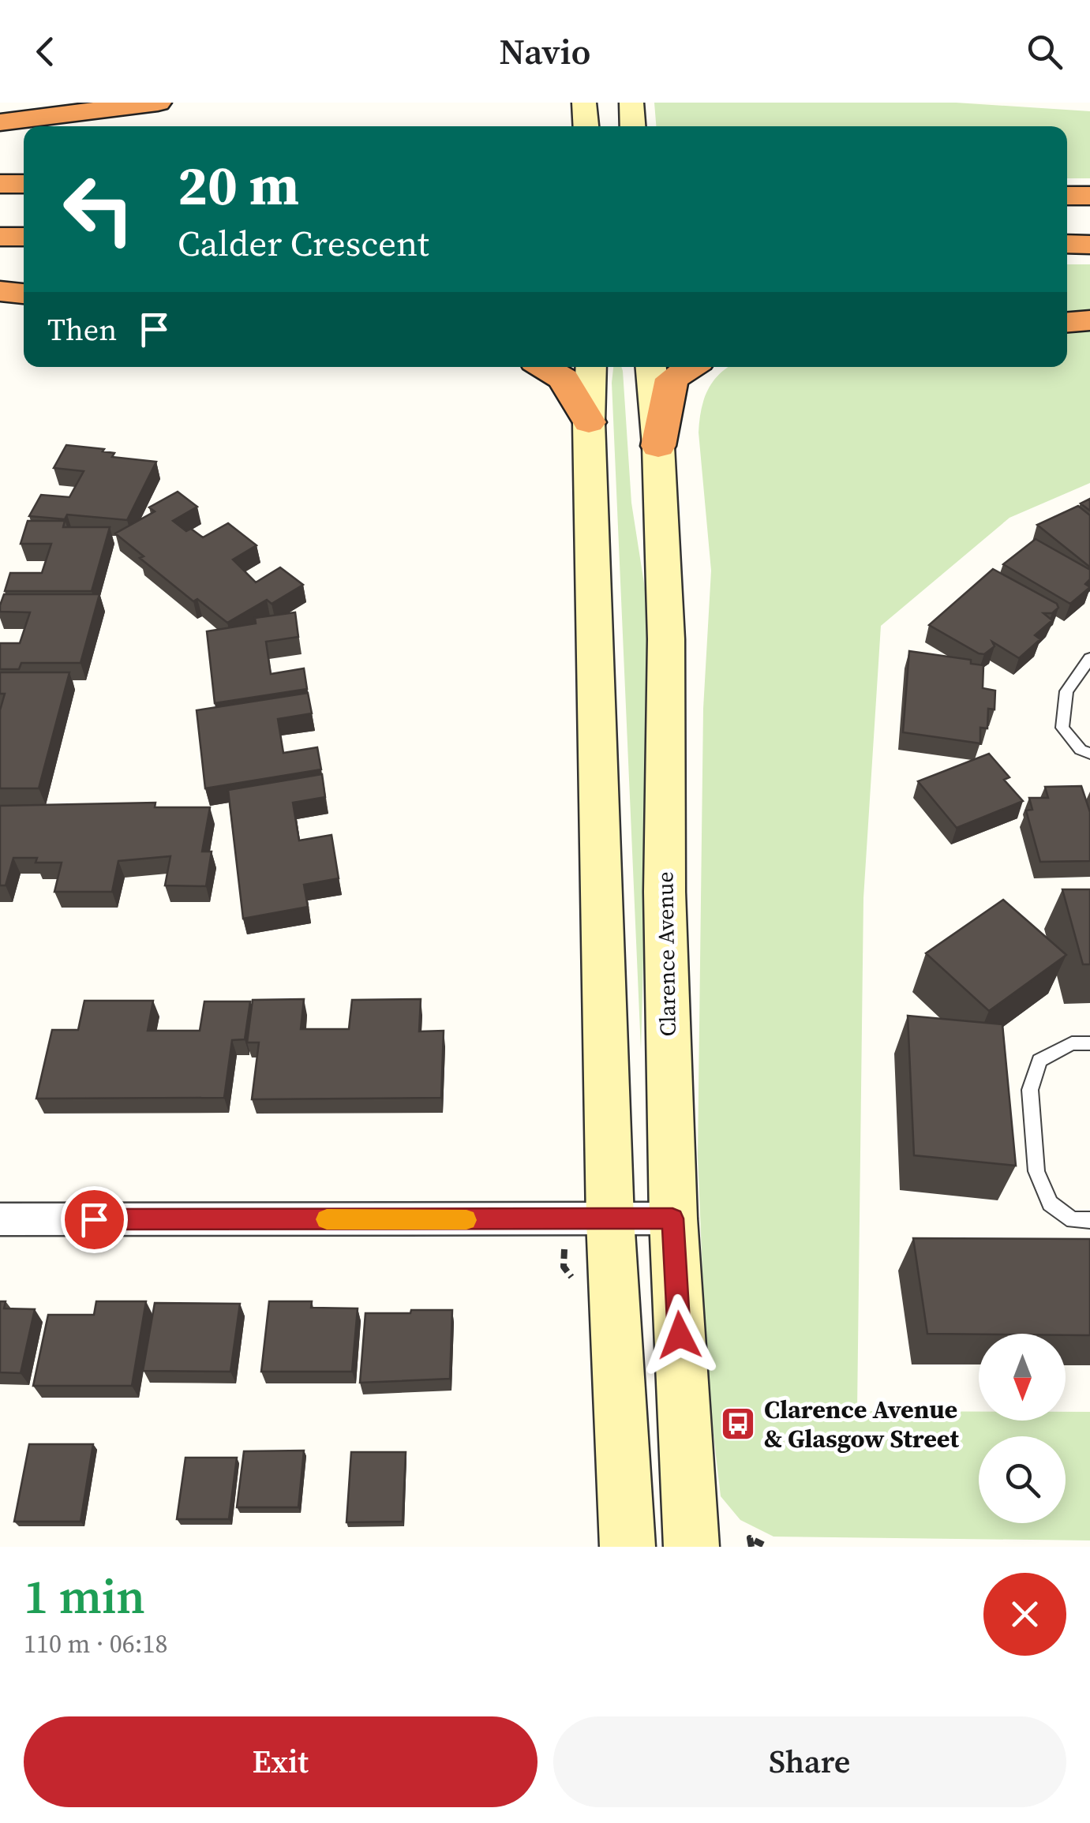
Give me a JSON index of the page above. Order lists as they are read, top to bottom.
{
  "streets": {
    "main road": ["Clarence Avenue"]
  },
  "places": {
    "bus stop": ["Clarence Avenue & Glasgow Street"]
  },
  "north": "bottom",
  "page": {
    "header": "Navio",
    "turn": ["20 m", "Calder Crescent"],
    "then": "Then",
    "heading": ["1 min", "110 m · 06:18"],
    "buttons": ["Exit", "Share"]
  }
}
